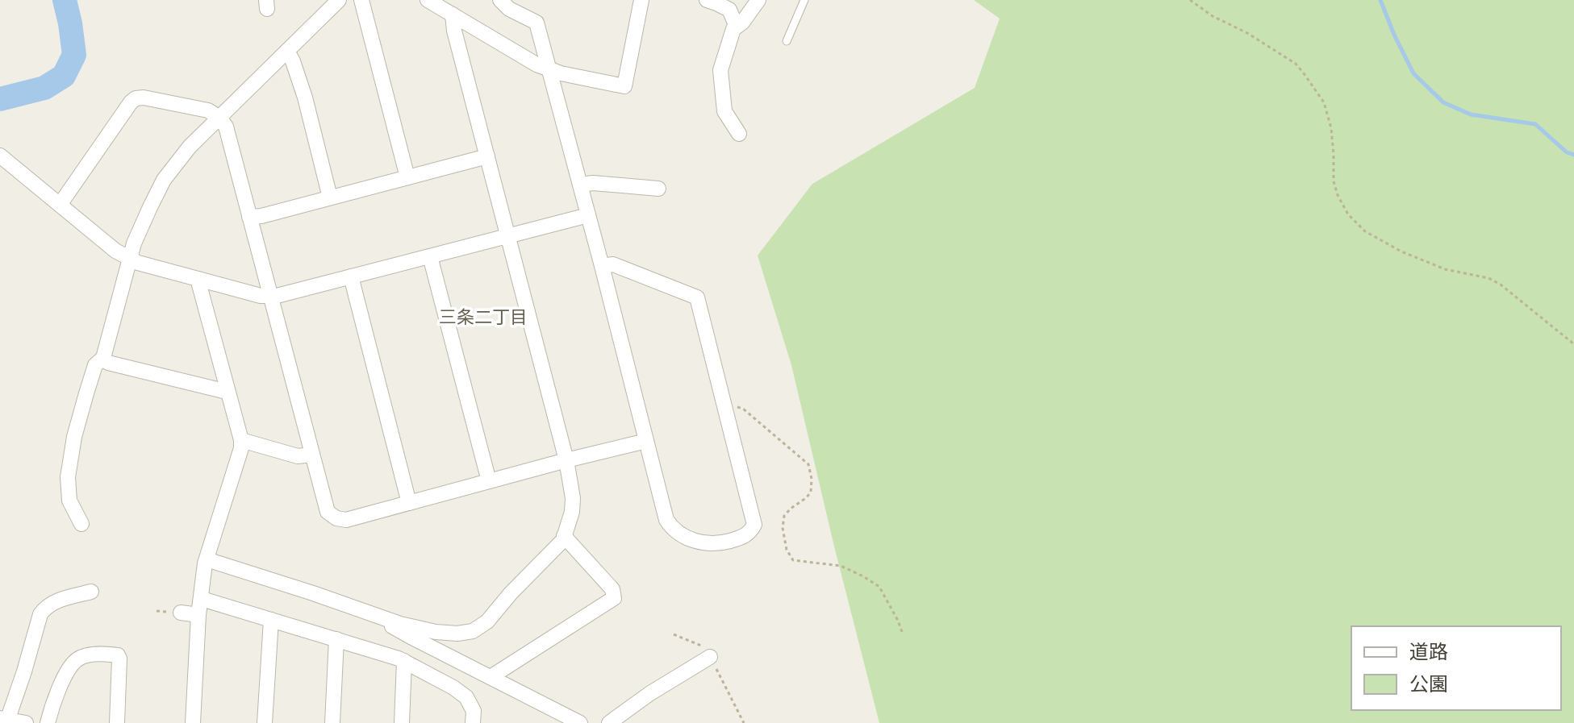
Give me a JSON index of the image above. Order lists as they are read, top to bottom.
{
  "districts": ["三条二丁目"],
  "legend": ["道路", "公園"]
}
